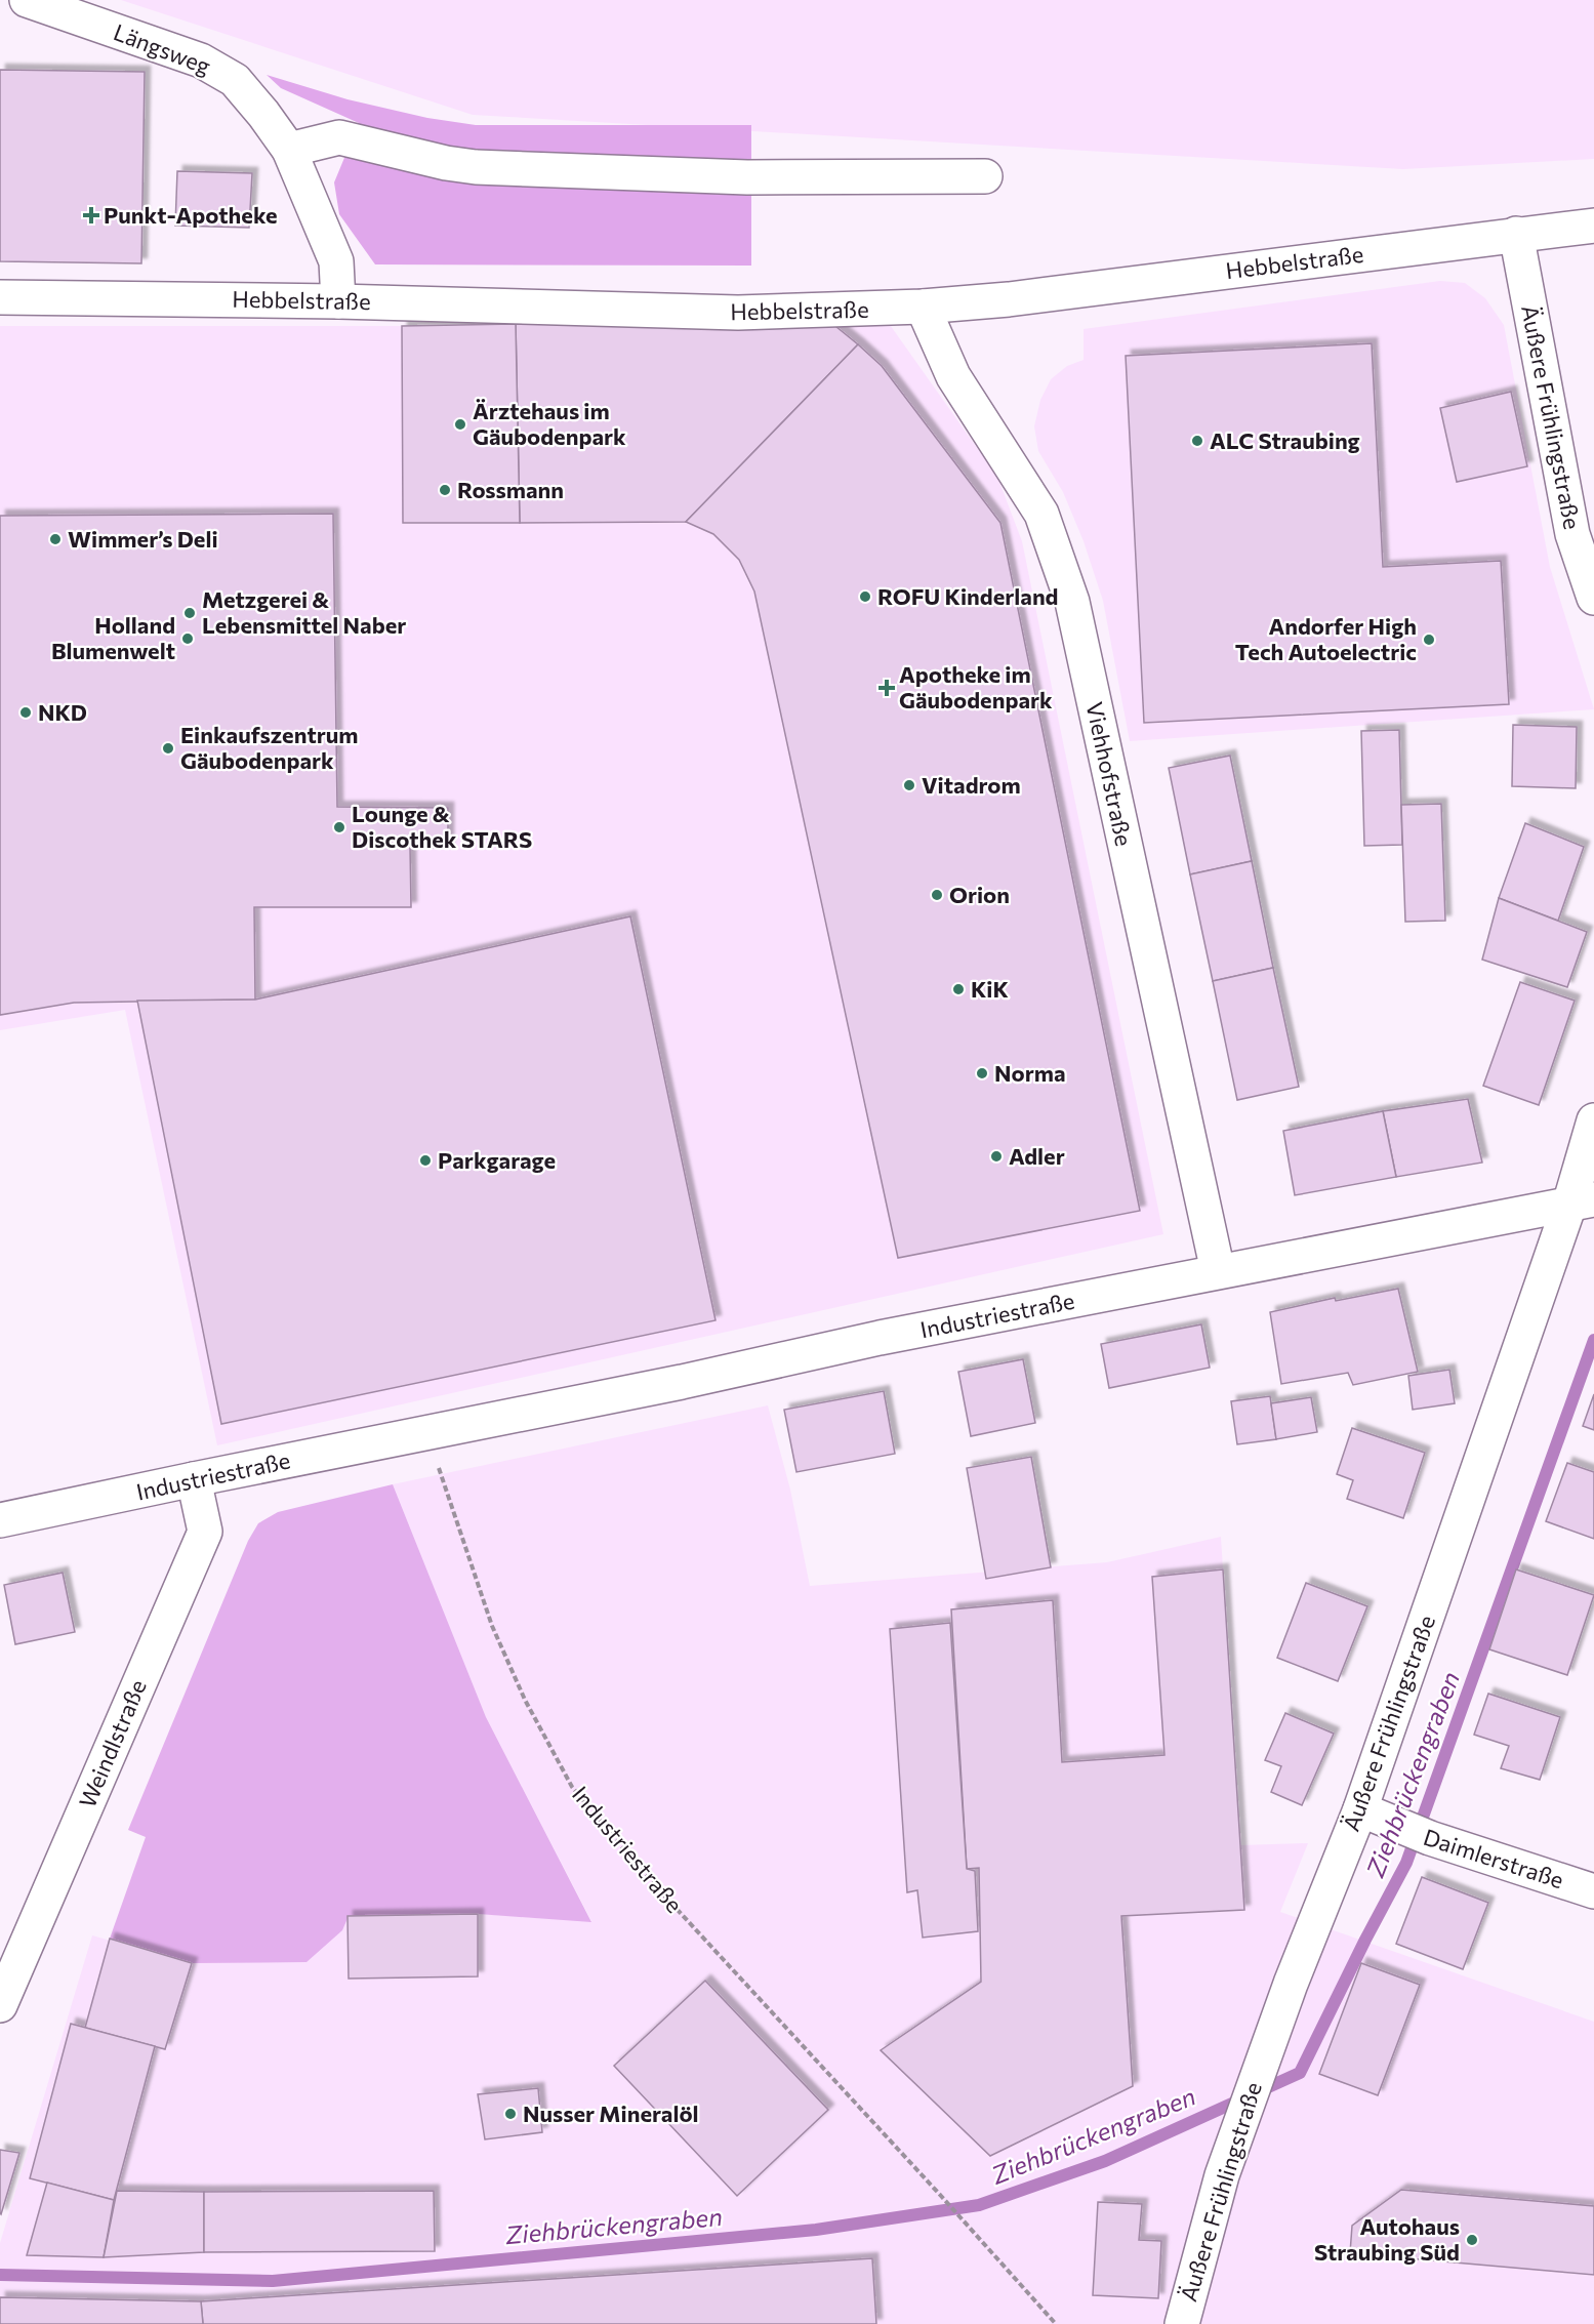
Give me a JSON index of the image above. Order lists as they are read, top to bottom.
{
  "streets": {
    "street": [
      "Längsweg",
      "Hebbelstraße",
      "Äußere Frühlingstraße",
      "Viehhofstraße",
      "Industriestraße",
      "Weindlstraße",
      "Daimlerstraße"
    ]
  },
  "crossings": [
    ["Längsweg", "Hebbelstraße"],
    ["Hebbelstraße", "Äußere Frühlingstraße"],
    ["Hebbelstraße", "Viehhofstraße"],
    ["Äußere Frühlingstraße", "Industriestraße"],
    ["Äußere Frühlingstraße", "Daimlerstraße"],
    ["Viehhofstraße", "Industriestraße"],
    ["Industriestraße", "Weindlstraße"]
  ],
  "water": ["Ziehbrückengraben"],
  "places": {
    "health": ["Punkt-Apotheke", "Apotheke im Gäubodenpark"],
    "other": [
      "Ärztehaus im Gäubodenpark",
      "ALC Straubing",
      "Rossmann",
      "Wimmer’s Deli",
      "ROFU Kinderland",
      "Metzgerei & Lebensmittel Naber",
      "Holland Blumenwelt",
      "Andorfer High Tech Autoelectric",
      "NKD",
      "Einkaufszentrum Gäubodenpark",
      "Vitadrom",
      "Lounge & Discothek STARS",
      "Orion",
      "KiK",
      "Norma",
      "Adler",
      "Parkgarage",
      "Nusser Mineralöl",
      "Autohaus Straubing Süd"
    ]
  }
}
